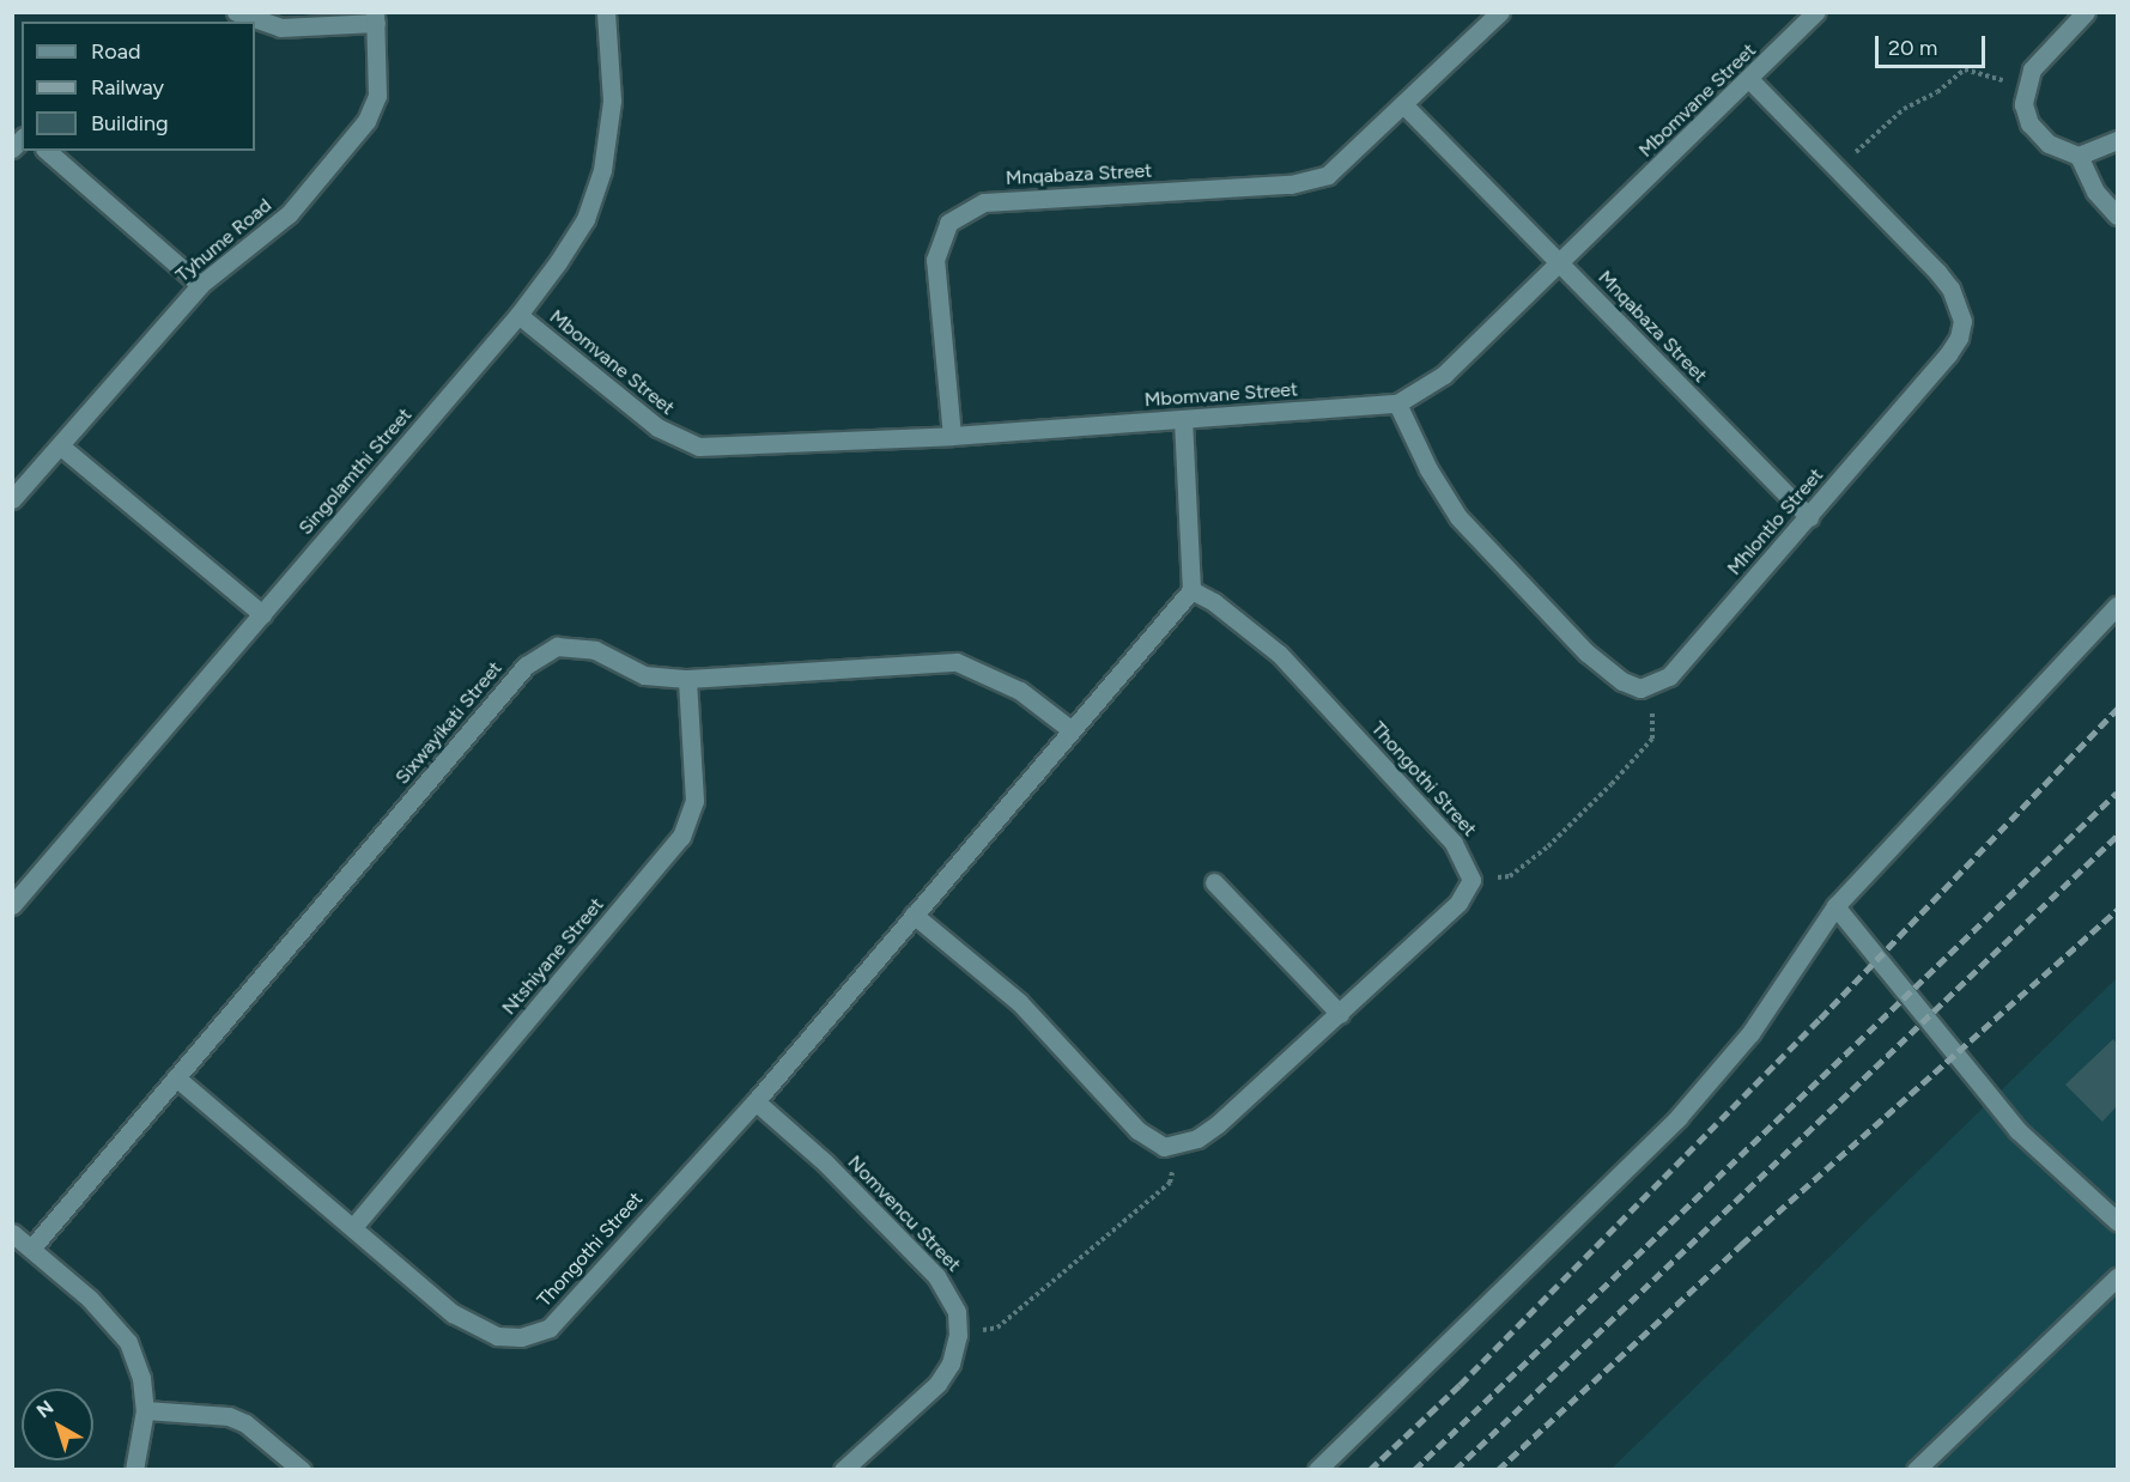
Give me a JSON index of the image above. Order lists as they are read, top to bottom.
{
  "streets": {
    "street": [
      "Mbomvane Street",
      "Mnqabaza Street",
      "Tyhume Road",
      "Singolamthi Street",
      "Mhlontlo Street",
      "Sixwayikati Street",
      "Thongothi Street",
      "Ntshiyane Street",
      "Nomvencu Street"
    ]
  },
  "crossings": [
    ["Mbomvane Street", "Mnqabaza Street"],
    ["Mbomvane Street", "Singolamthi Street"],
    ["Mbomvane Street", "Mhlontlo Street"],
    ["Mnqabaza Street", "Mhlontlo Street"],
    ["Sixwayikati Street", "Thongothi Street"],
    ["Sixwayikati Street", "Ntshiyane Street"],
    ["Thongothi Street", "Ntshiyane Street"],
    ["Thongothi Street", "Nomvencu Street"]
  ],
  "legend": ["Road", "Railway", "Building"],
  "scale_bar": "20 m",
  "north": "top left"
}
